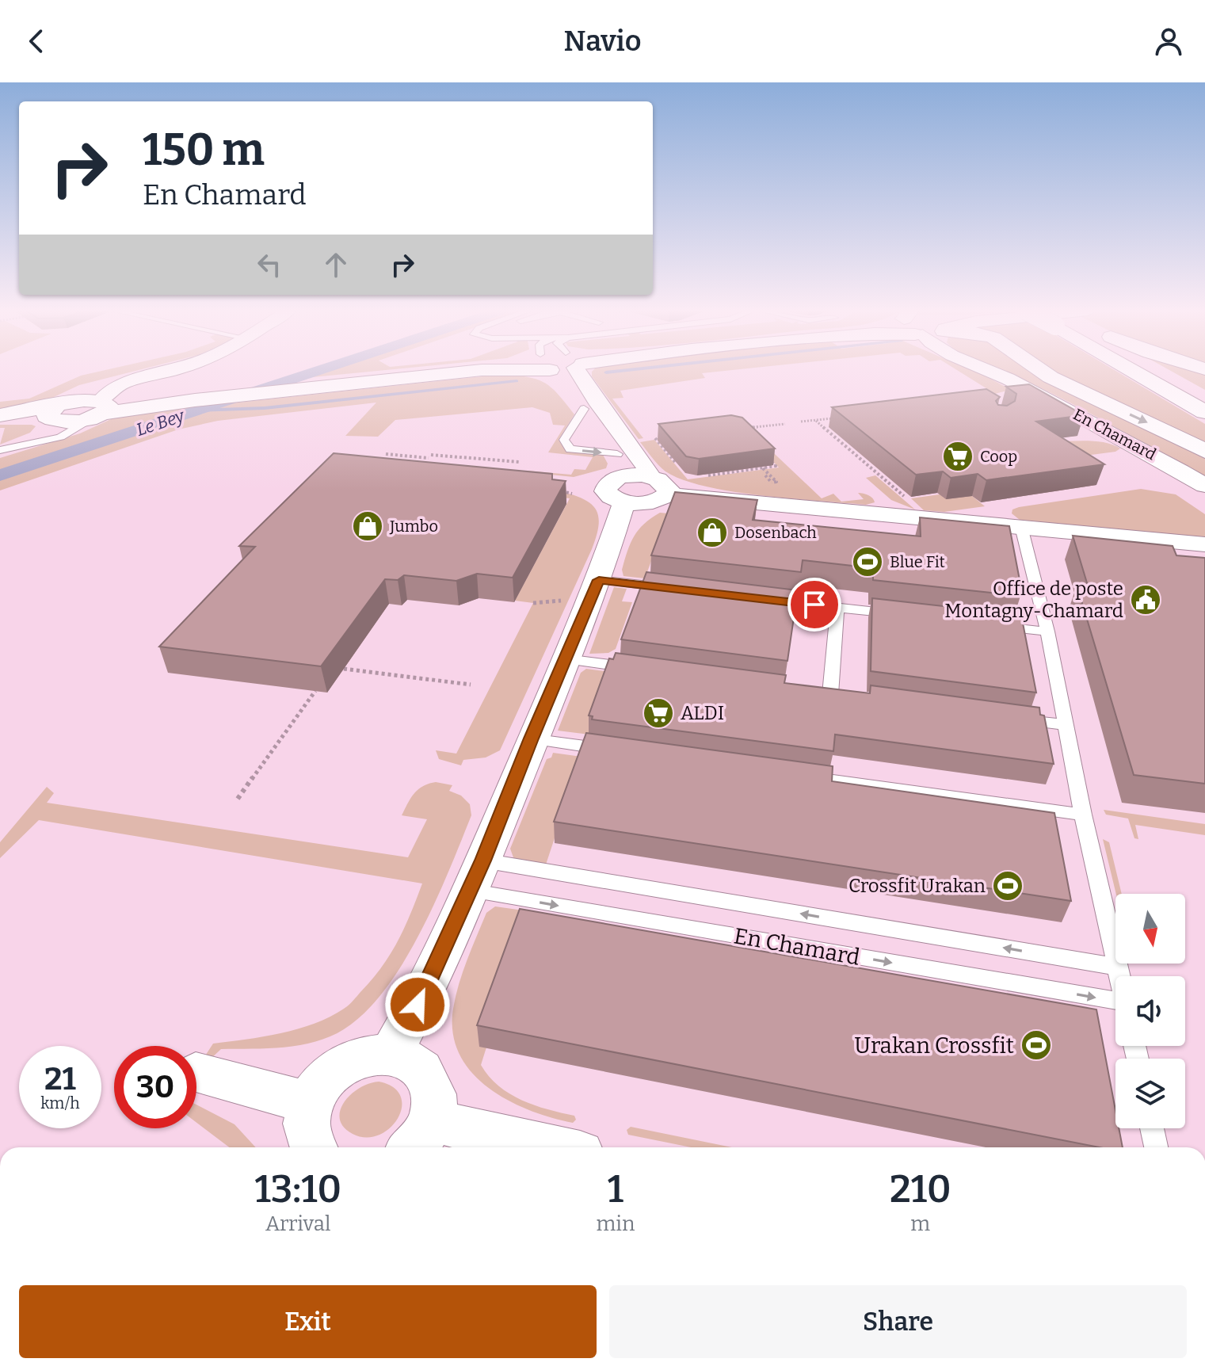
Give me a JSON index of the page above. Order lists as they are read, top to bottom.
{
  "streets": {
    "street": ["En Chamard"]
  },
  "water": ["Le Bey"],
  "places": {
    "supermarket": ["Coop", "ALDI"],
    "shop": ["Jumbo", "Dosenbach"],
    "sports": ["Blue Fit", "Crossfit Urakan", "Urakan Crossfit"],
    "public building": ["Office de poste Montagny-Chamard"]
  },
  "north": "bottom",
  "page": {
    "header": "Navio",
    "turn": ["150 m", "En Chamard"],
    "speed": "21 km/h",
    "limit": "30",
    "eta": [
      "13:10",
      "Arrival",
      "1",
      "min",
      "210",
      "m"
    ],
    "buttons": ["Exit", "Share"]
  }
}
